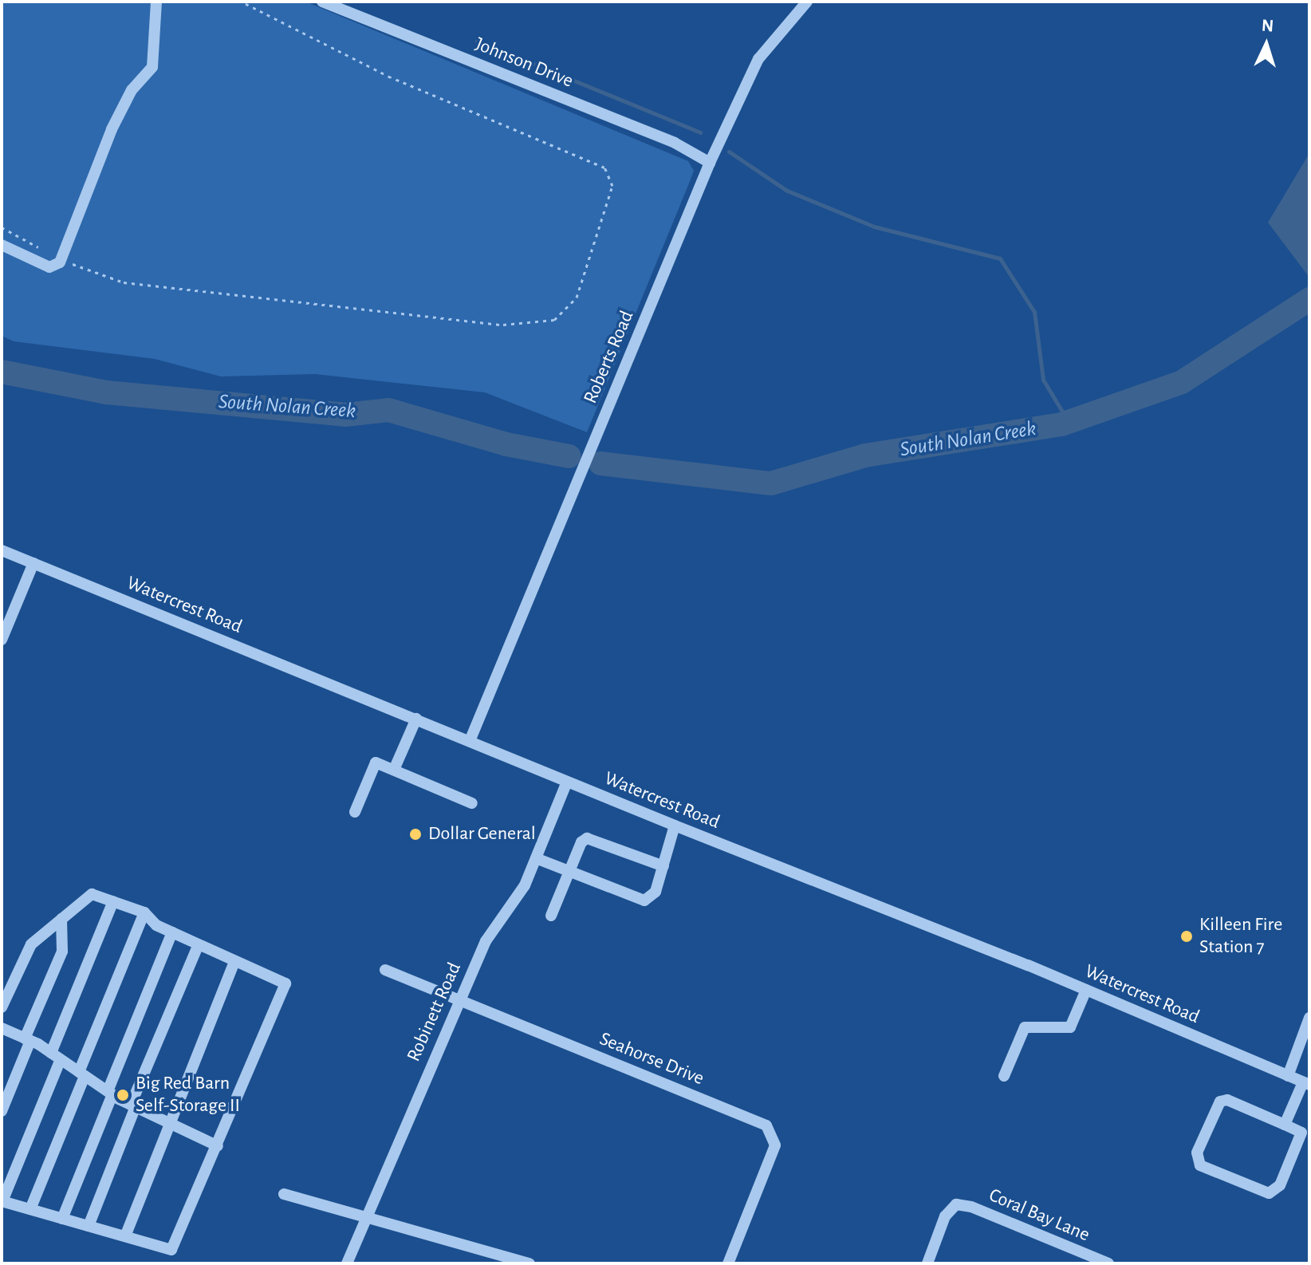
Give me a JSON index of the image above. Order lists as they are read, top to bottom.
{
  "streets": {
    "street": [
      "Johnson Drive",
      "Roberts Road",
      "Watercrest Road",
      "Robinett Road",
      "Seahorse Drive",
      "Coral Bay Lane"
    ]
  },
  "crossings": [
    ["Johnson Drive", "Roberts Road"],
    ["Roberts Road", "Watercrest Road"],
    ["Watercrest Road", "Robinett Road"],
    ["Robinett Road", "Seahorse Drive"]
  ],
  "water": ["South Nolan Creek"],
  "places": ["Dollar General", "Killeen Fire Station 7", "Big Red Barn Self-Storage II"],
  "north": "top"
}
